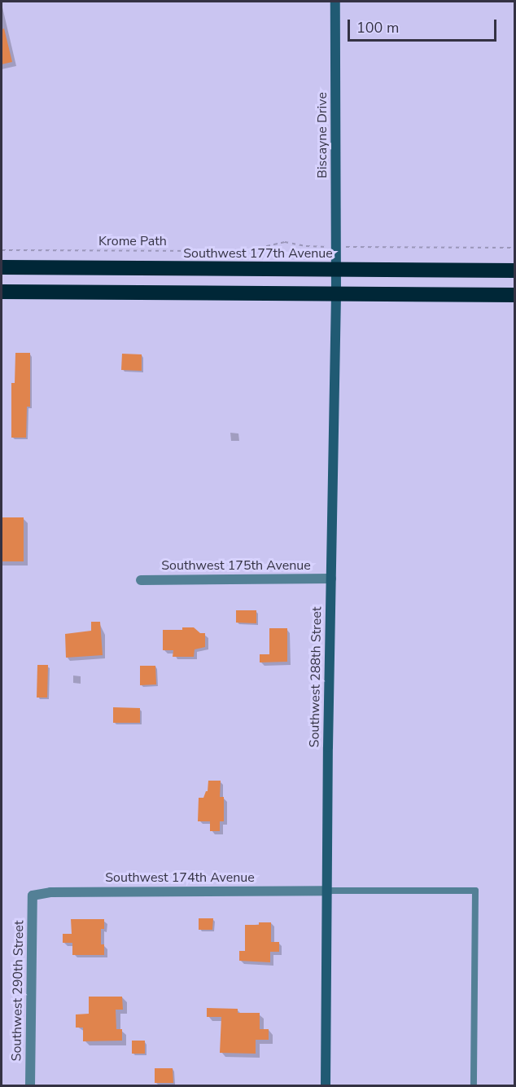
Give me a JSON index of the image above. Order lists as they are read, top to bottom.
{
  "streets": {
    "highway": ["Southwest 177th Avenue"],
    "street": [
      "Biscayne Drive",
      "Southwest 175th Avenue",
      "Southwest 288th Street",
      "Southwest 174th Avenue",
      "Southwest 290th Street"
    ],
    "path": ["Krome Path"]
  },
  "crossings": [
    ["Biscayne Drive", "Southwest 177th Avenue"],
    ["Biscayne Drive", "Southwest 288th Street"],
    ["Southwest 177th Avenue", "Southwest 288th Street"],
    ["Southwest 175th Avenue", "Southwest 288th Street"],
    ["Southwest 288th Street", "Southwest 174th Avenue"],
    ["Southwest 174th Avenue", "Southwest 290th Street"]
  ],
  "scale_bar": "100 m"
}
